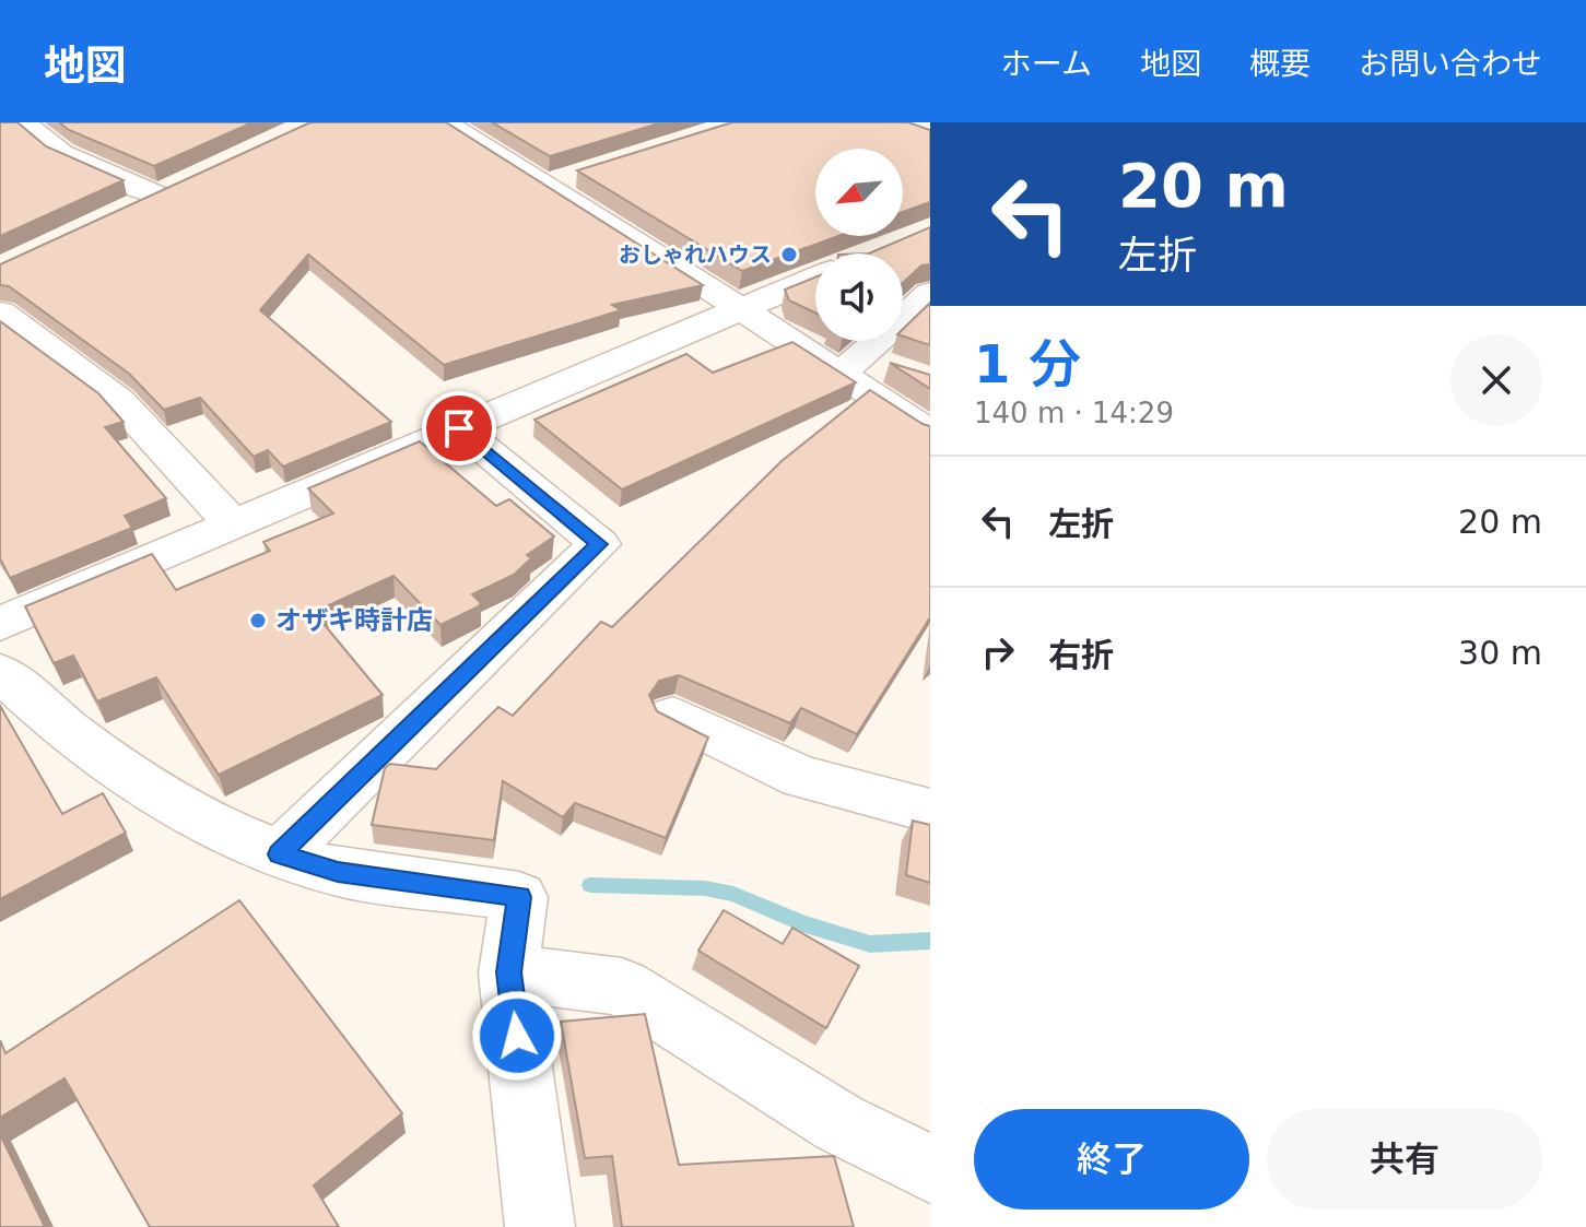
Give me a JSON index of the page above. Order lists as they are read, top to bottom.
{
  "places": ["おしゃれハウス", "オザキ時計店"],
  "north": "bottom left",
  "page": {
    "header": "地図",
    "nav": [
      "ホーム",
      "地図",
      "概要",
      "お問い合わせ"
    ],
    "turn": ["20 m", "左折"],
    "heading": ["1 分", "140 m · 14:29"],
    "list": [
      {
        "name": "左折",
        "value": "20 m"
      },
      {
        "name": "右折",
        "value": "30 m"
      }
    ],
    "buttons": ["終了", "共有"]
  }
}
